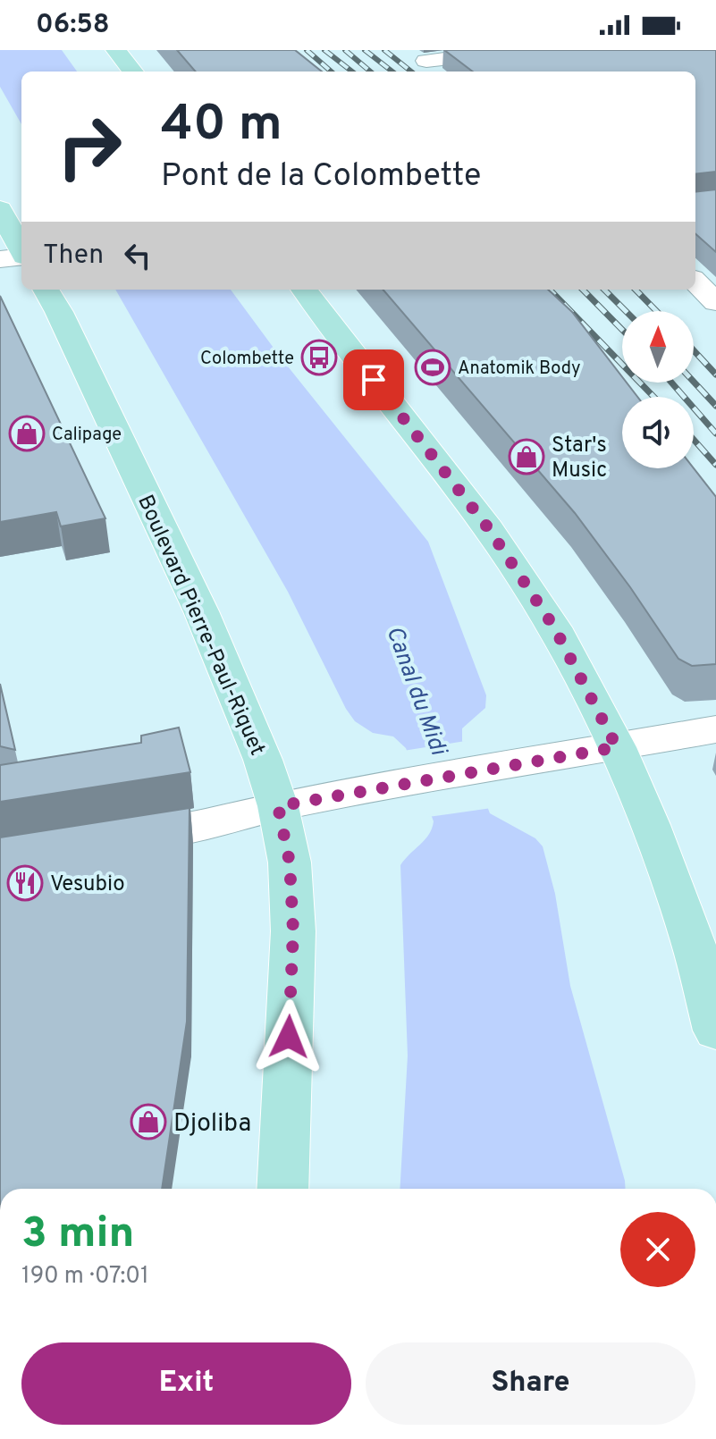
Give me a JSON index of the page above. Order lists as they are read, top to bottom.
{
  "streets": {
    "main road": ["Boulevard Pierre-Paul-Riquet"]
  },
  "water": ["Canal du Midi"],
  "places": {
    "bus stop": ["Colombette"],
    "sports": ["Anatomik Body"],
    "shop": ["Calipage", "Star's Music", "Djoliba"],
    "restaurant": ["Vesubio"]
  },
  "north": "top",
  "page": {
    "status": "06:58",
    "turn": ["40 m", "Pont de la Colombette"],
    "then": "Then",
    "heading": ["3 min", "190 m · 07:01"],
    "buttons": ["Exit", "Share"]
  }
}
